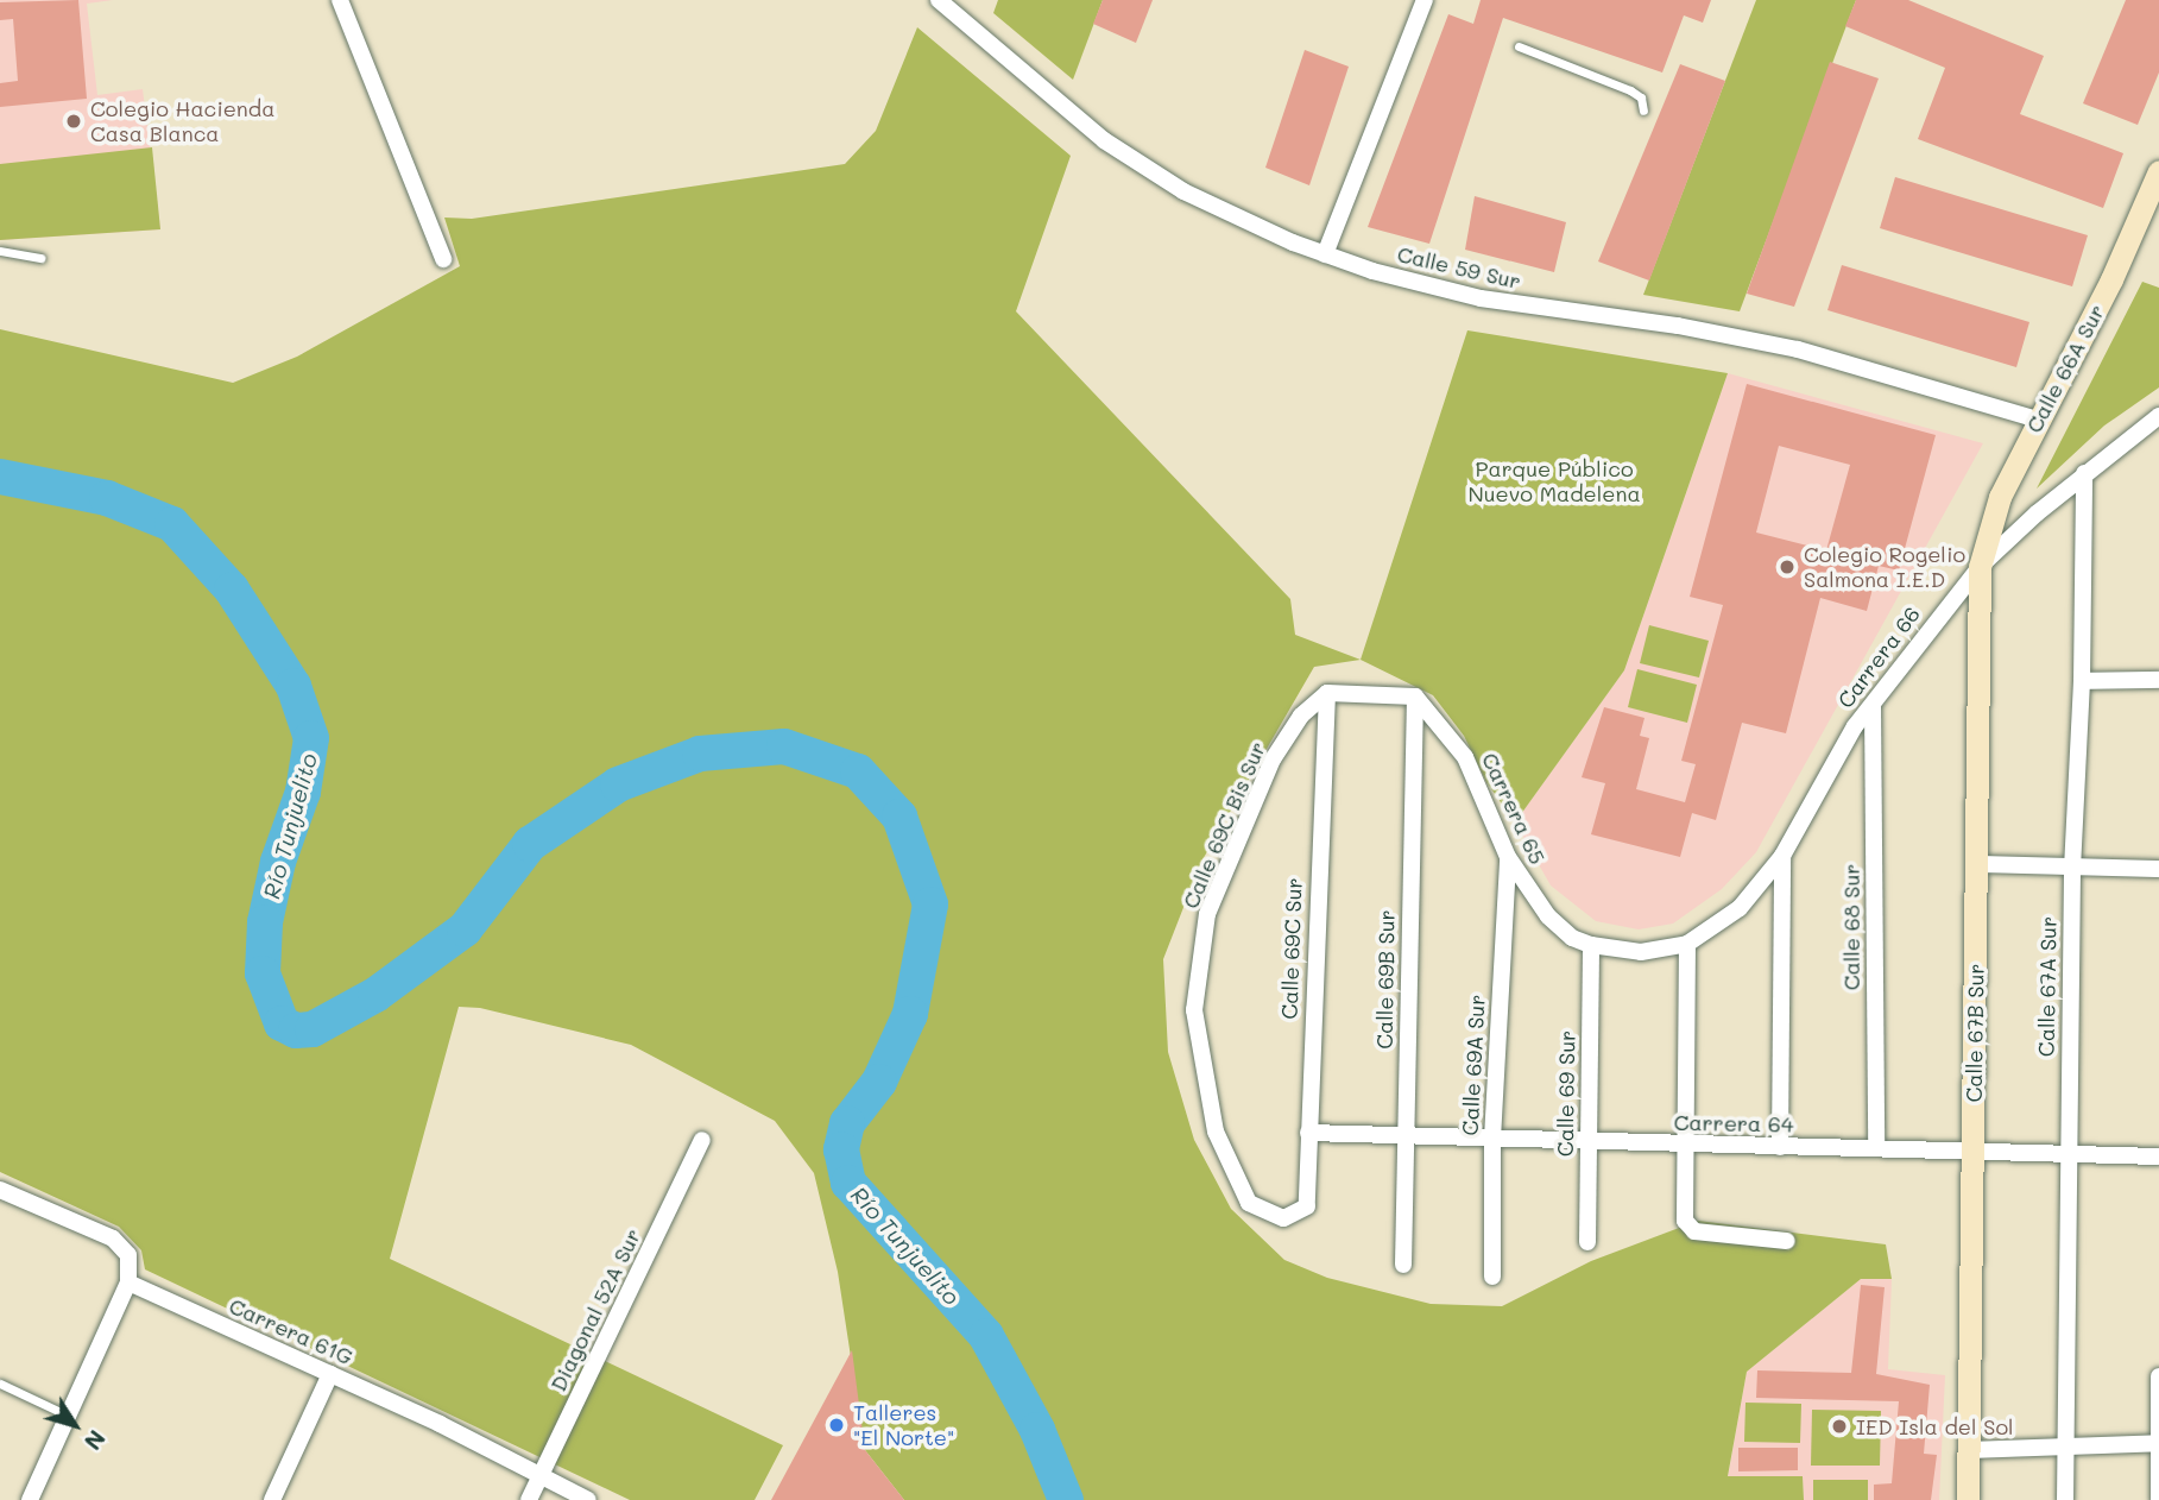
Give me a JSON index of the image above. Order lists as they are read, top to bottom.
{
  "streets": {
    "street": [
      "Calle 59 Sur",
      "Calle 66A Sur",
      "Carrera 66",
      "Carrera 65",
      "Calle 69C Bis Sur",
      "Calle 68 Sur",
      "Calle 69C Sur",
      "Calle 69B Sur",
      "Calle 67A Sur",
      "Calle 67B Sur",
      "Calle 69A Sur",
      "Calle 69 Sur",
      "Carrera 64",
      "Diagonal 52A Sur",
      "Carrera 61G"
    ]
  },
  "crossings": [
    ["Calle 59 Sur", "Calle 66A Sur"],
    ["Calle 66A Sur", "Carrera 66"],
    ["Calle 66A Sur", "Calle 67B Sur"],
    ["Carrera 66", "Carrera 65"],
    ["Carrera 66", "Calle 68 Sur"],
    ["Carrera 66", "Calle 67A Sur"],
    ["Carrera 66", "Calle 67B Sur"],
    ["Carrera 65", "Calle 69B Sur"],
    ["Carrera 65", "Calle 69A Sur"],
    ["Carrera 65", "Calle 69 Sur"],
    ["Calle 69C Bis Sur", "Calle 69C Sur"],
    ["Calle 68 Sur", "Carrera 64"],
    ["Calle 69C Sur", "Carrera 64"],
    ["Calle 69B Sur", "Carrera 64"],
    ["Calle 67A Sur", "Carrera 64"],
    ["Calle 67B Sur", "Carrera 64"],
    ["Calle 69A Sur", "Carrera 64"],
    ["Calle 69 Sur", "Carrera 64"],
    ["Diagonal 52A Sur", "Carrera 61G"]
  ],
  "water": ["Río Tunjuelito"],
  "parks": ["Parque Público Nuevo Madelena"],
  "places": [
    "Colegio Hacienda Casa Blanca",
    "Colegio Rogelio Salmona I.E.D",
    "Talleres \"El Norte\"",
    "IED Isla del Sol"
  ],
  "north": "bottom right"
}
